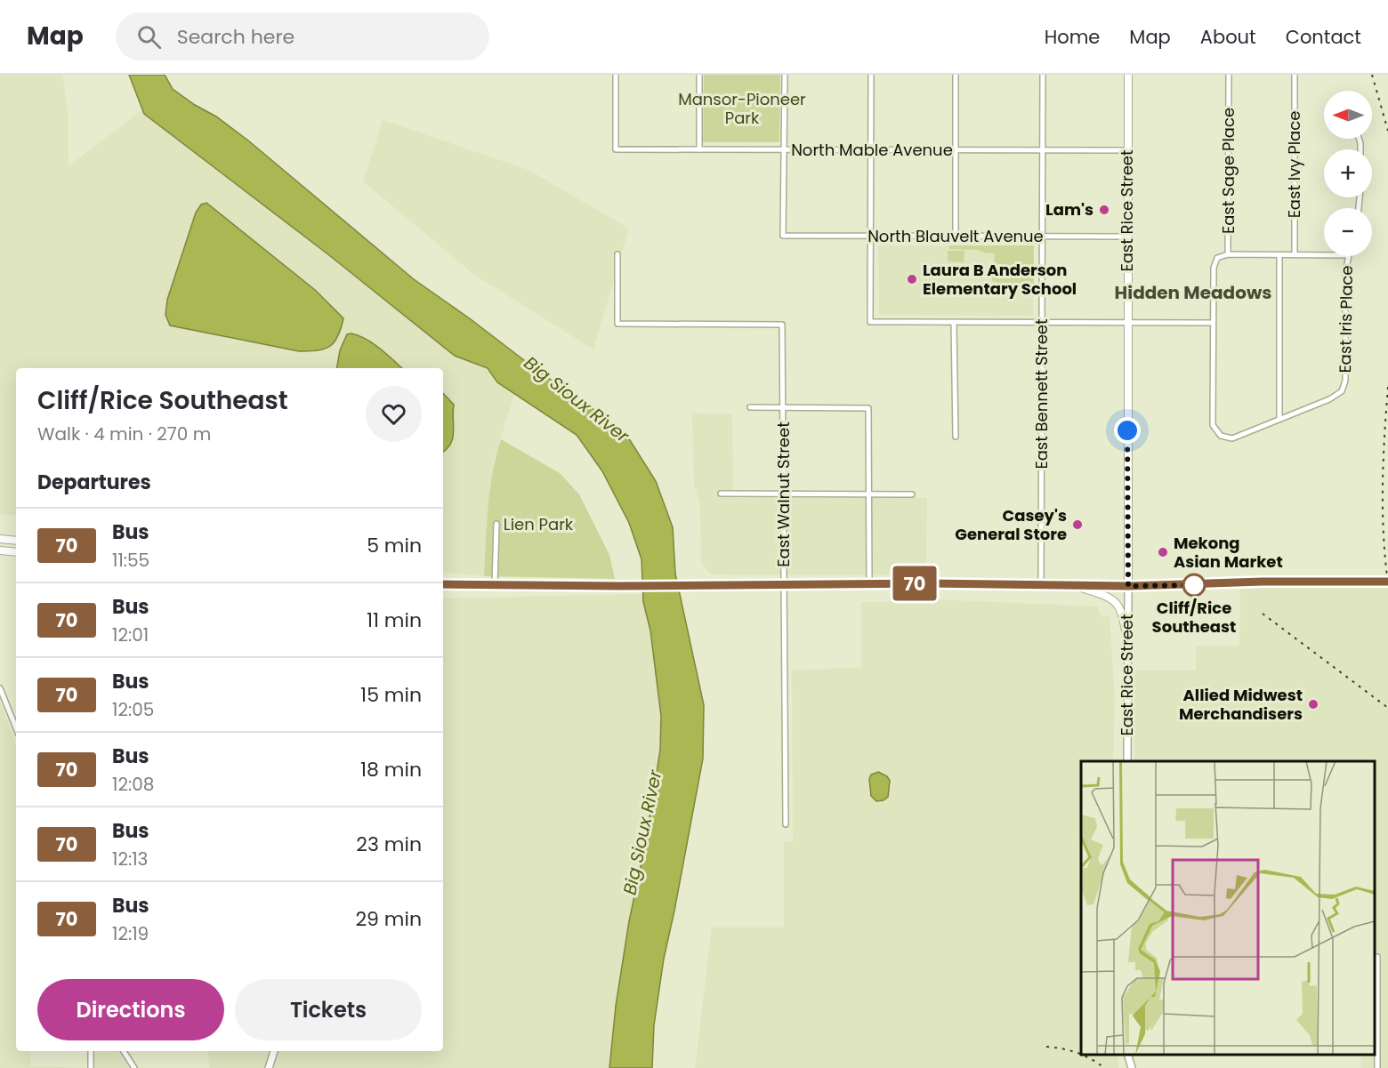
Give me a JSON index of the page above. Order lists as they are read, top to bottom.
{
  "streets": {
    "main road": ["East Rice Street"],
    "street": [
      "North Mable Avenue",
      "East Ivy Place",
      "East Sage Place",
      "North Blauvelt Avenue",
      "East Iris Place",
      "East Bennett Street",
      "East Walnut Street"
    ]
  },
  "crossings": [
    ["North Mable Avenue", "East Rice Street"],
    ["North Mable Avenue", "North Blauvelt Avenue"],
    ["North Mable Avenue", "East Bennett Street"],
    ["East Sage Place", "East Iris Place"],
    ["East Rice Street", "North Blauvelt Avenue"],
    ["North Blauvelt Avenue", "East Bennett Street"]
  ],
  "districts": ["Hidden Meadows"],
  "water": ["Big Sioux River"],
  "parks": ["Mansor-Pioneer Park", "Lien Park"],
  "places": [
    "Lam's",
    "Laura B Anderson Elementary School",
    "Casey's General Store",
    "Mekong Asian Market",
    "Cliff/Rice Southeast",
    "Allied Midwest Merchandisers"
  ],
  "lines": ["bus line 70"],
  "north": "left",
  "page": {
    "header": "Map",
    "search": "Search here",
    "nav": [
      "Home",
      "Map",
      "About",
      "Contact"
    ],
    "on_map": "70",
    "map_buttons": ["+", "−"],
    "heading": [
      ["Cliff/Rice Southeast", "Walk · 4 min · 270 m"],
      "Departures"
    ],
    "list": [
      {
        "mark": "70",
        "name": "Bus",
        "note": "11:55",
        "value": "5 min"
      },
      {
        "mark": "70",
        "name": "Bus",
        "note": "12:01",
        "value": "11 min"
      },
      {
        "mark": "70",
        "name": "Bus",
        "note": "12:05",
        "value": "15 min"
      },
      {
        "mark": "70",
        "name": "Bus",
        "note": "12:08",
        "value": "18 min"
      },
      {
        "mark": "70",
        "name": "Bus",
        "note": "12:13",
        "value": "23 min"
      },
      {
        "mark": "70",
        "name": "Bus",
        "note": "12:19",
        "value": "29 min"
      }
    ],
    "buttons": ["Directions", "Tickets"]
  }
}
